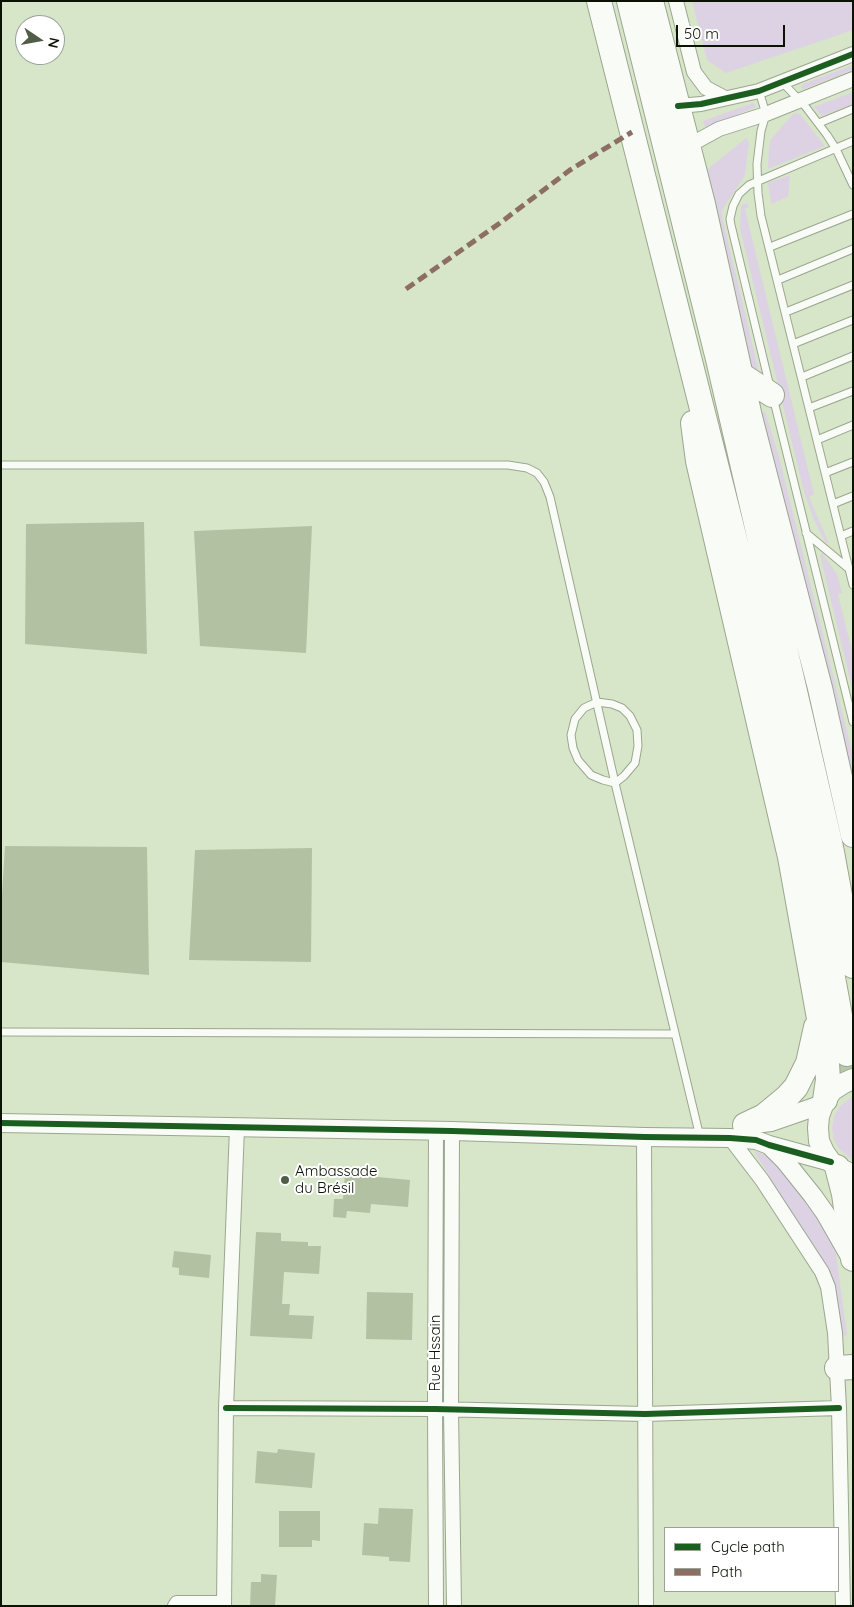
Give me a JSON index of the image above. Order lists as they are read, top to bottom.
{
  "streets": {
    "street": ["Rue Hssain"]
  },
  "places": ["Ambassade du Brésil"],
  "legend": ["Cycle path", "Path"],
  "scale_bar": "50 m",
  "north": "right"
}
